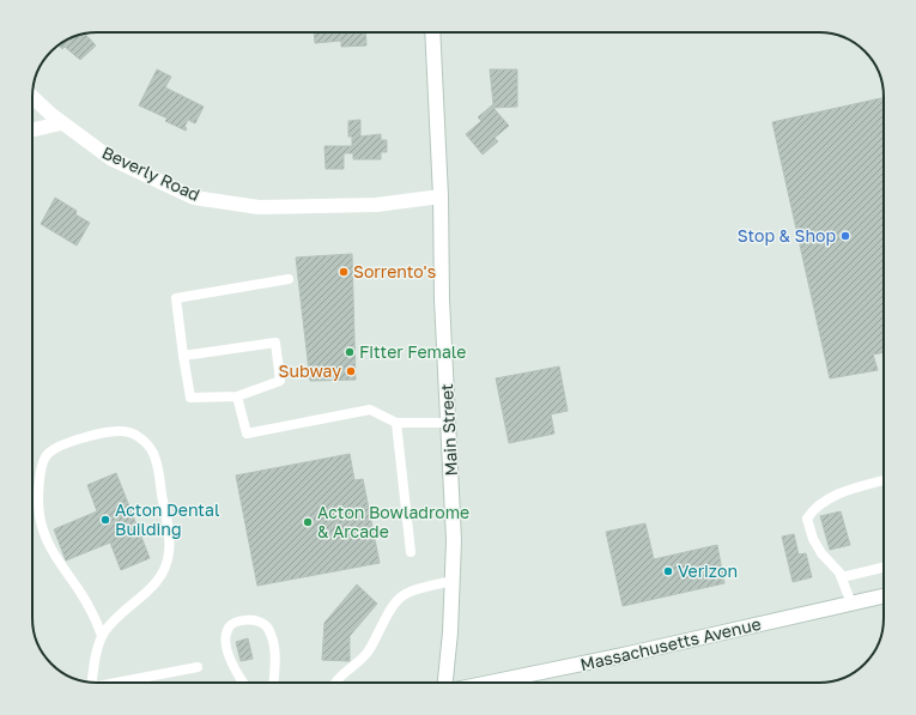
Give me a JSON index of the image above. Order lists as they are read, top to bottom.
{
  "streets": {
    "main road": ["Beverly Road", "Main Street", "Massachusetts Avenue"]
  },
  "crossings": [
    ["Beverly Road", "Main Street"]
  ],
  "places": [
    "Stop & Shop",
    "Sorrento's",
    "Fitter Female",
    "Subway",
    "Acton Dental Building",
    "Acton Bowladrome & Arcade",
    "Verizon"
  ]
}
